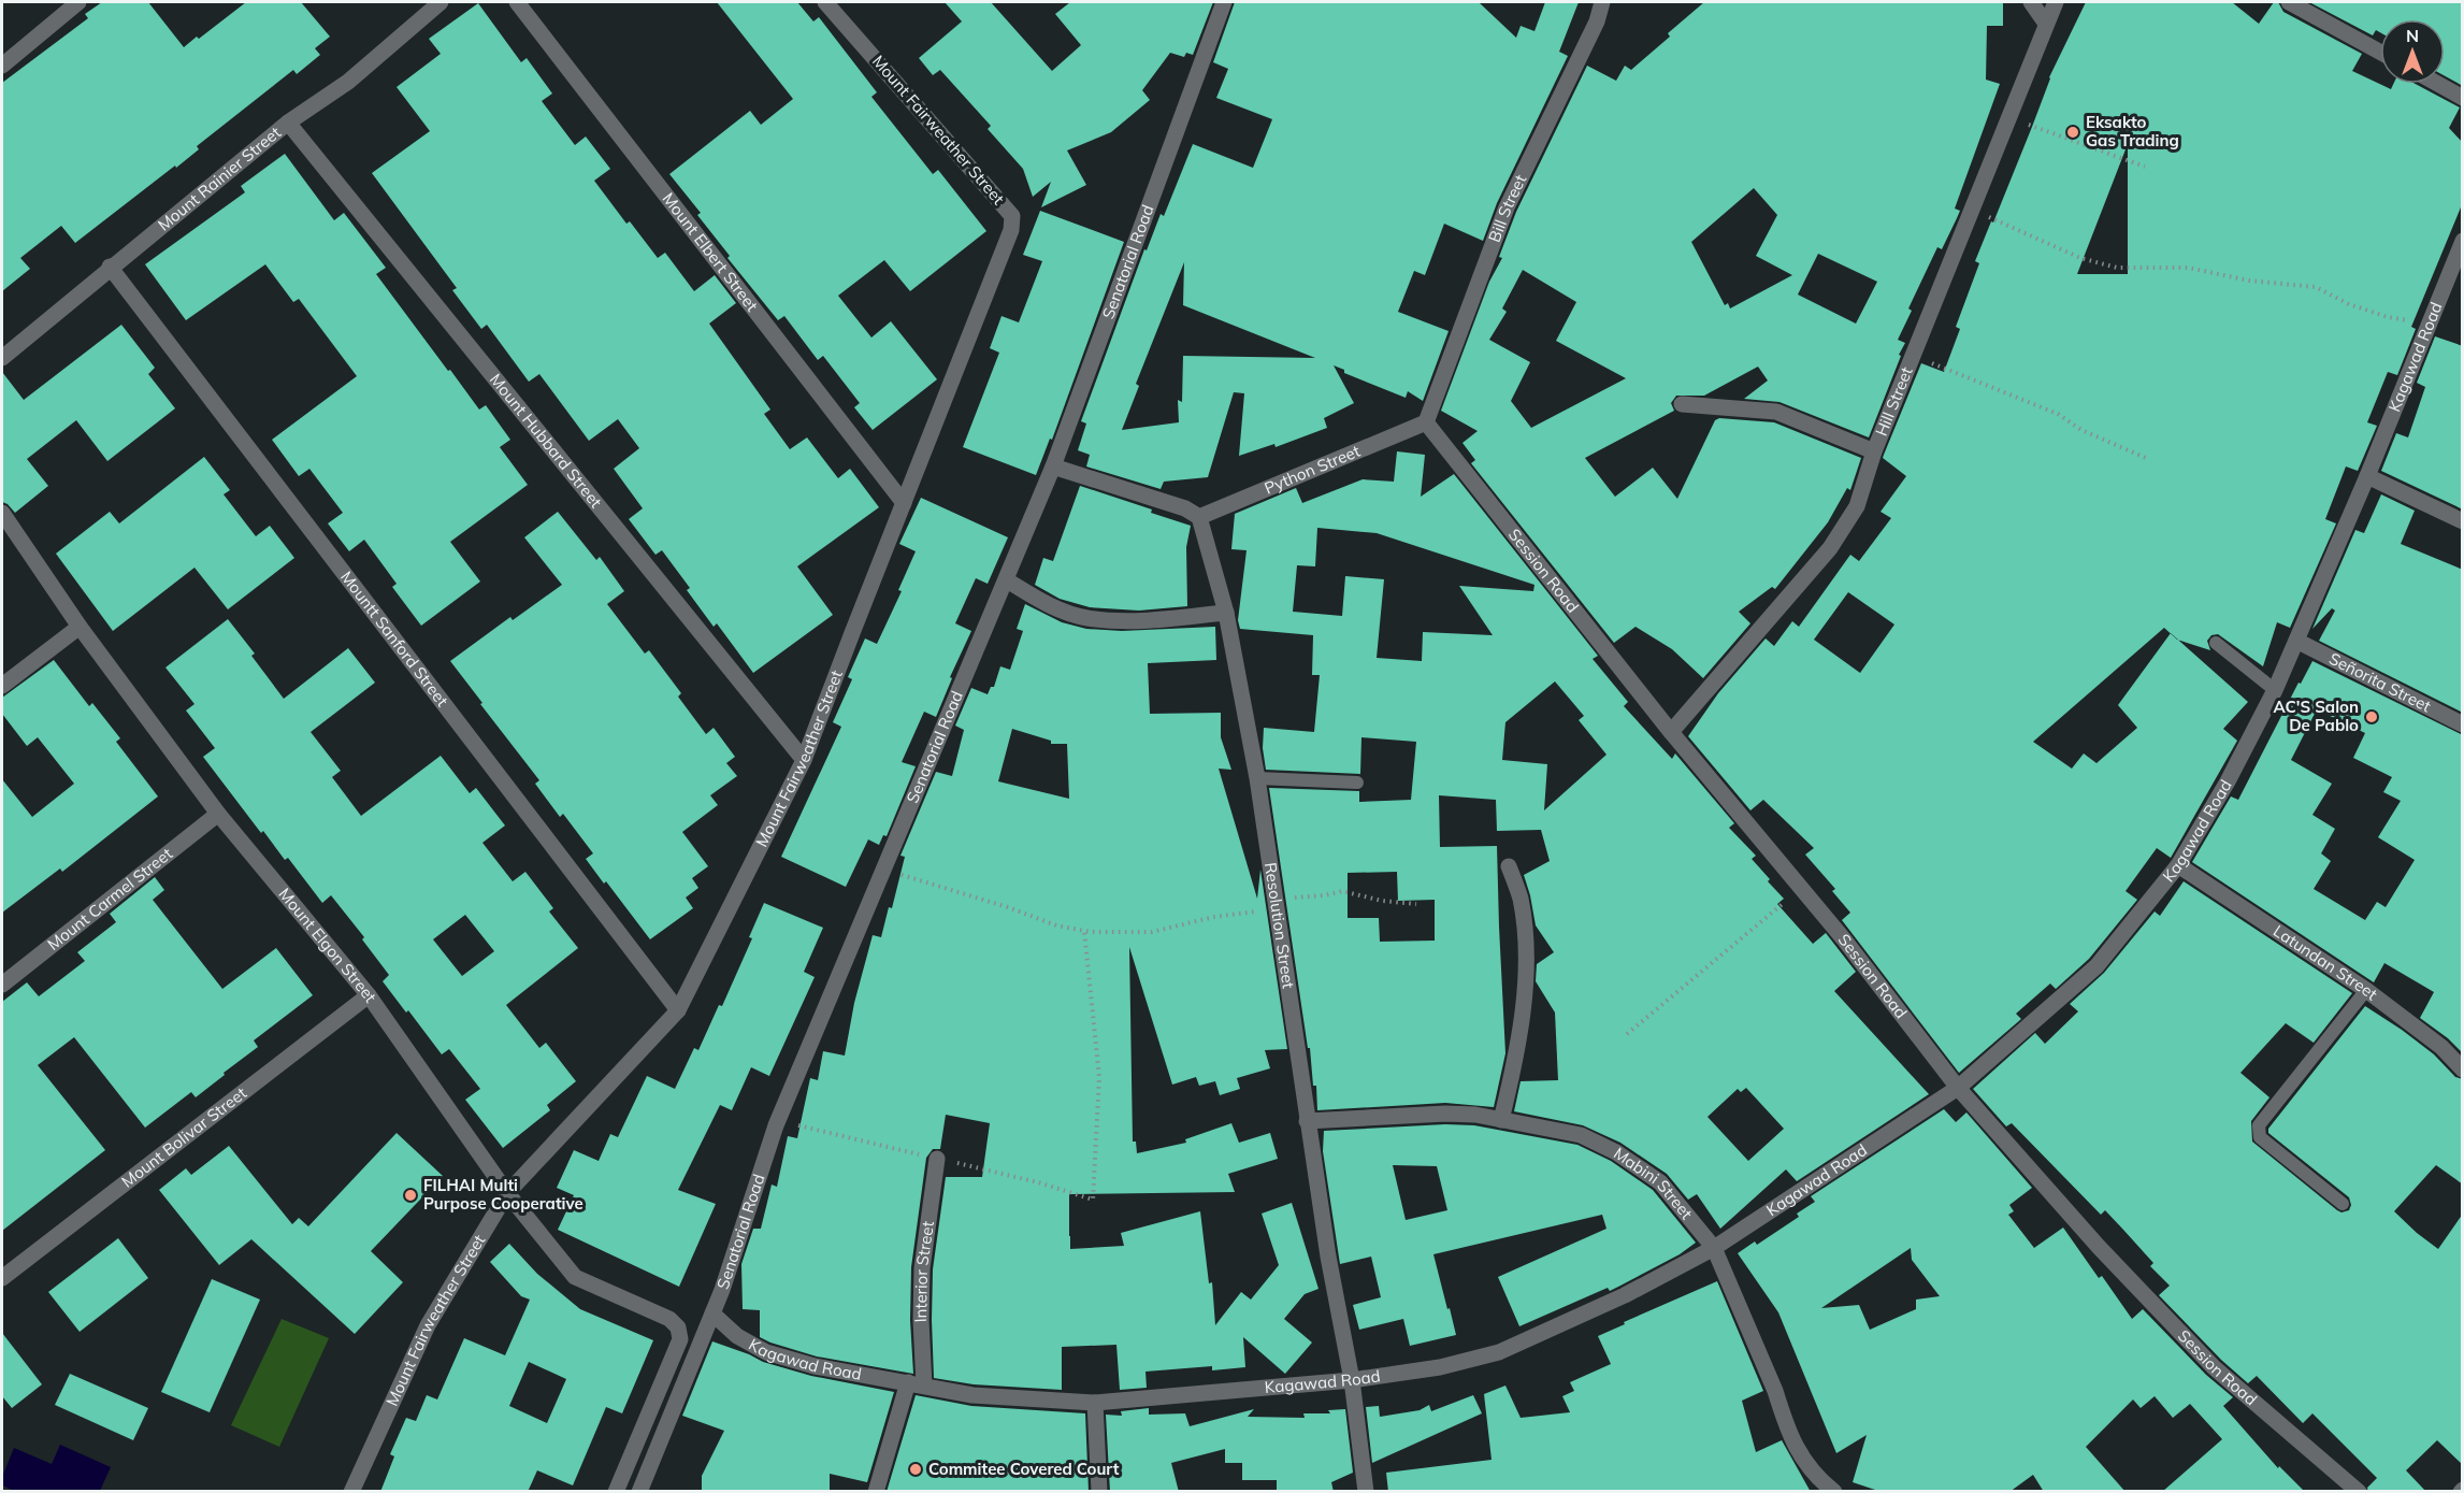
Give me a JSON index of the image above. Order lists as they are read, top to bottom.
{
  "streets": {
    "street": [
      "Mount Fairweather Street",
      "Mount Rainier Street",
      "Bill Street",
      "Mount Elbert Street",
      "Senatorial Road",
      "Kagawad Road",
      "Hill Street",
      "Mount Hubbard Street",
      "Python Street",
      "Session Road",
      "Mountt Sanford Street",
      "Señorita Street",
      "Mount Carmel Street",
      "Resolution Street",
      "Mount Elgon Street",
      "Latundan Street",
      "Mount Bolivar Street",
      "Mabini Street",
      "Interior Street"
    ]
  },
  "crossings": [
    ["Mount Fairweather Street", "Mount Elbert Street"],
    ["Mount Fairweather Street", "Mount Hubbard Street"],
    ["Mount Fairweather Street", "Mountt Sanford Street"],
    ["Mount Fairweather Street", "Mount Elgon Street"],
    ["Mount Rainier Street", "Mount Hubbard Street"],
    ["Mount Rainier Street", "Mountt Sanford Street"],
    ["Bill Street", "Python Street"],
    ["Bill Street", "Session Road"],
    ["Senatorial Road", "Kagawad Road"],
    ["Kagawad Road", "Session Road"],
    ["Kagawad Road", "Señorita Street"],
    ["Kagawad Road", "Resolution Street"],
    ["Kagawad Road", "Latundan Street"],
    ["Kagawad Road", "Mabini Street"],
    ["Kagawad Road", "Interior Street"],
    ["Hill Street", "Session Road"],
    ["Python Street", "Session Road"],
    ["Python Street", "Resolution Street"],
    ["Mount Carmel Street", "Mount Elgon Street"],
    ["Resolution Street", "Mabini Street"],
    ["Mount Elgon Street", "Mount Bolivar Street"]
  ],
  "places": [
    "Eksakto Gas Trading",
    "AC'S Salon De Pablo",
    "FILHAI Multi Purpose Cooperative",
    "Commitee Covered Court"
  ],
  "north": "top"
}
